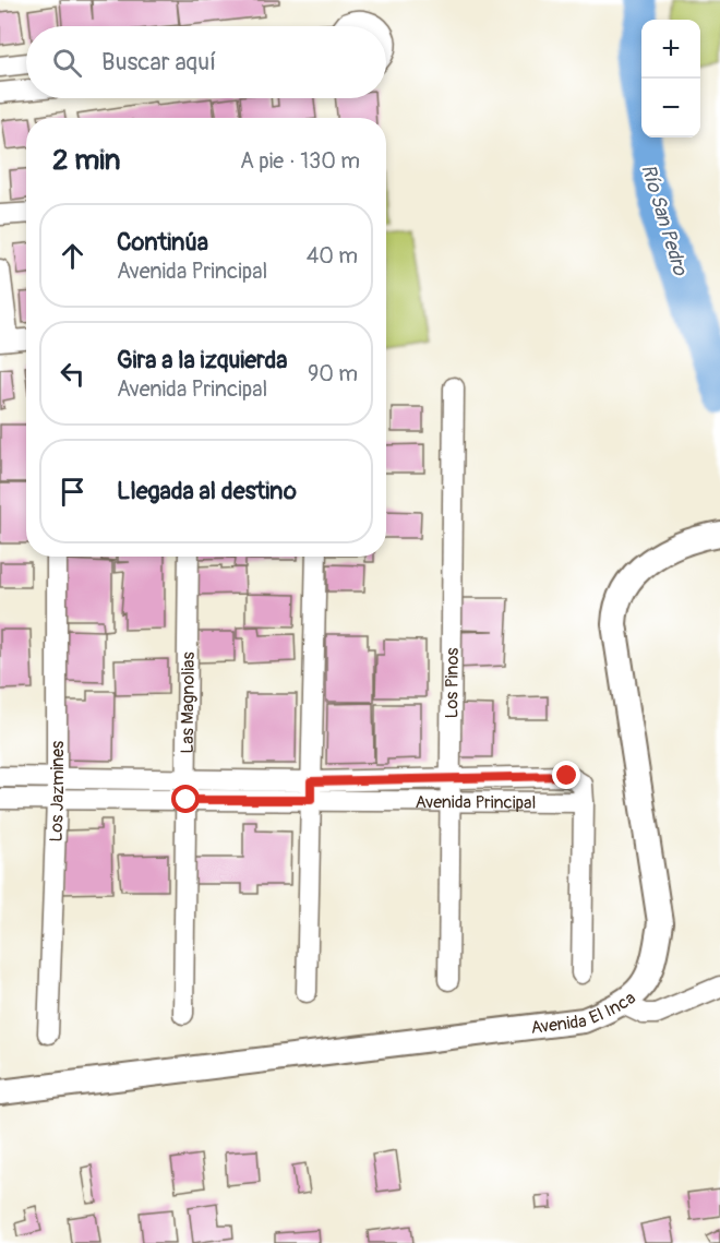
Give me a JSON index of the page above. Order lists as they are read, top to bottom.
{
  "streets": {
    "street": [
      "Los Pinos",
      "Las Magnolias",
      "Los Jazmines",
      "Avenida Principal",
      "Avenida El Inca"
    ]
  },
  "crossings": [
    ["Los Pinos", "Avenida Principal"],
    ["Las Magnolias", "Avenida Principal"],
    ["Los Jazmines", "Avenida Principal"]
  ],
  "water": ["Río San Pedro"],
  "page": {
    "map_buttons": ["+", "−"],
    "search": "Buscar aquí",
    "heading": ["2 min", "A pie · 130 m"],
    "list": [
      ["Continúa", "Avenida Principal", "40 m"],
      ["Gira a la izquierda", "Avenida Principal", "90 m"],
      "Llegada al destino"
    ]
  }
}
